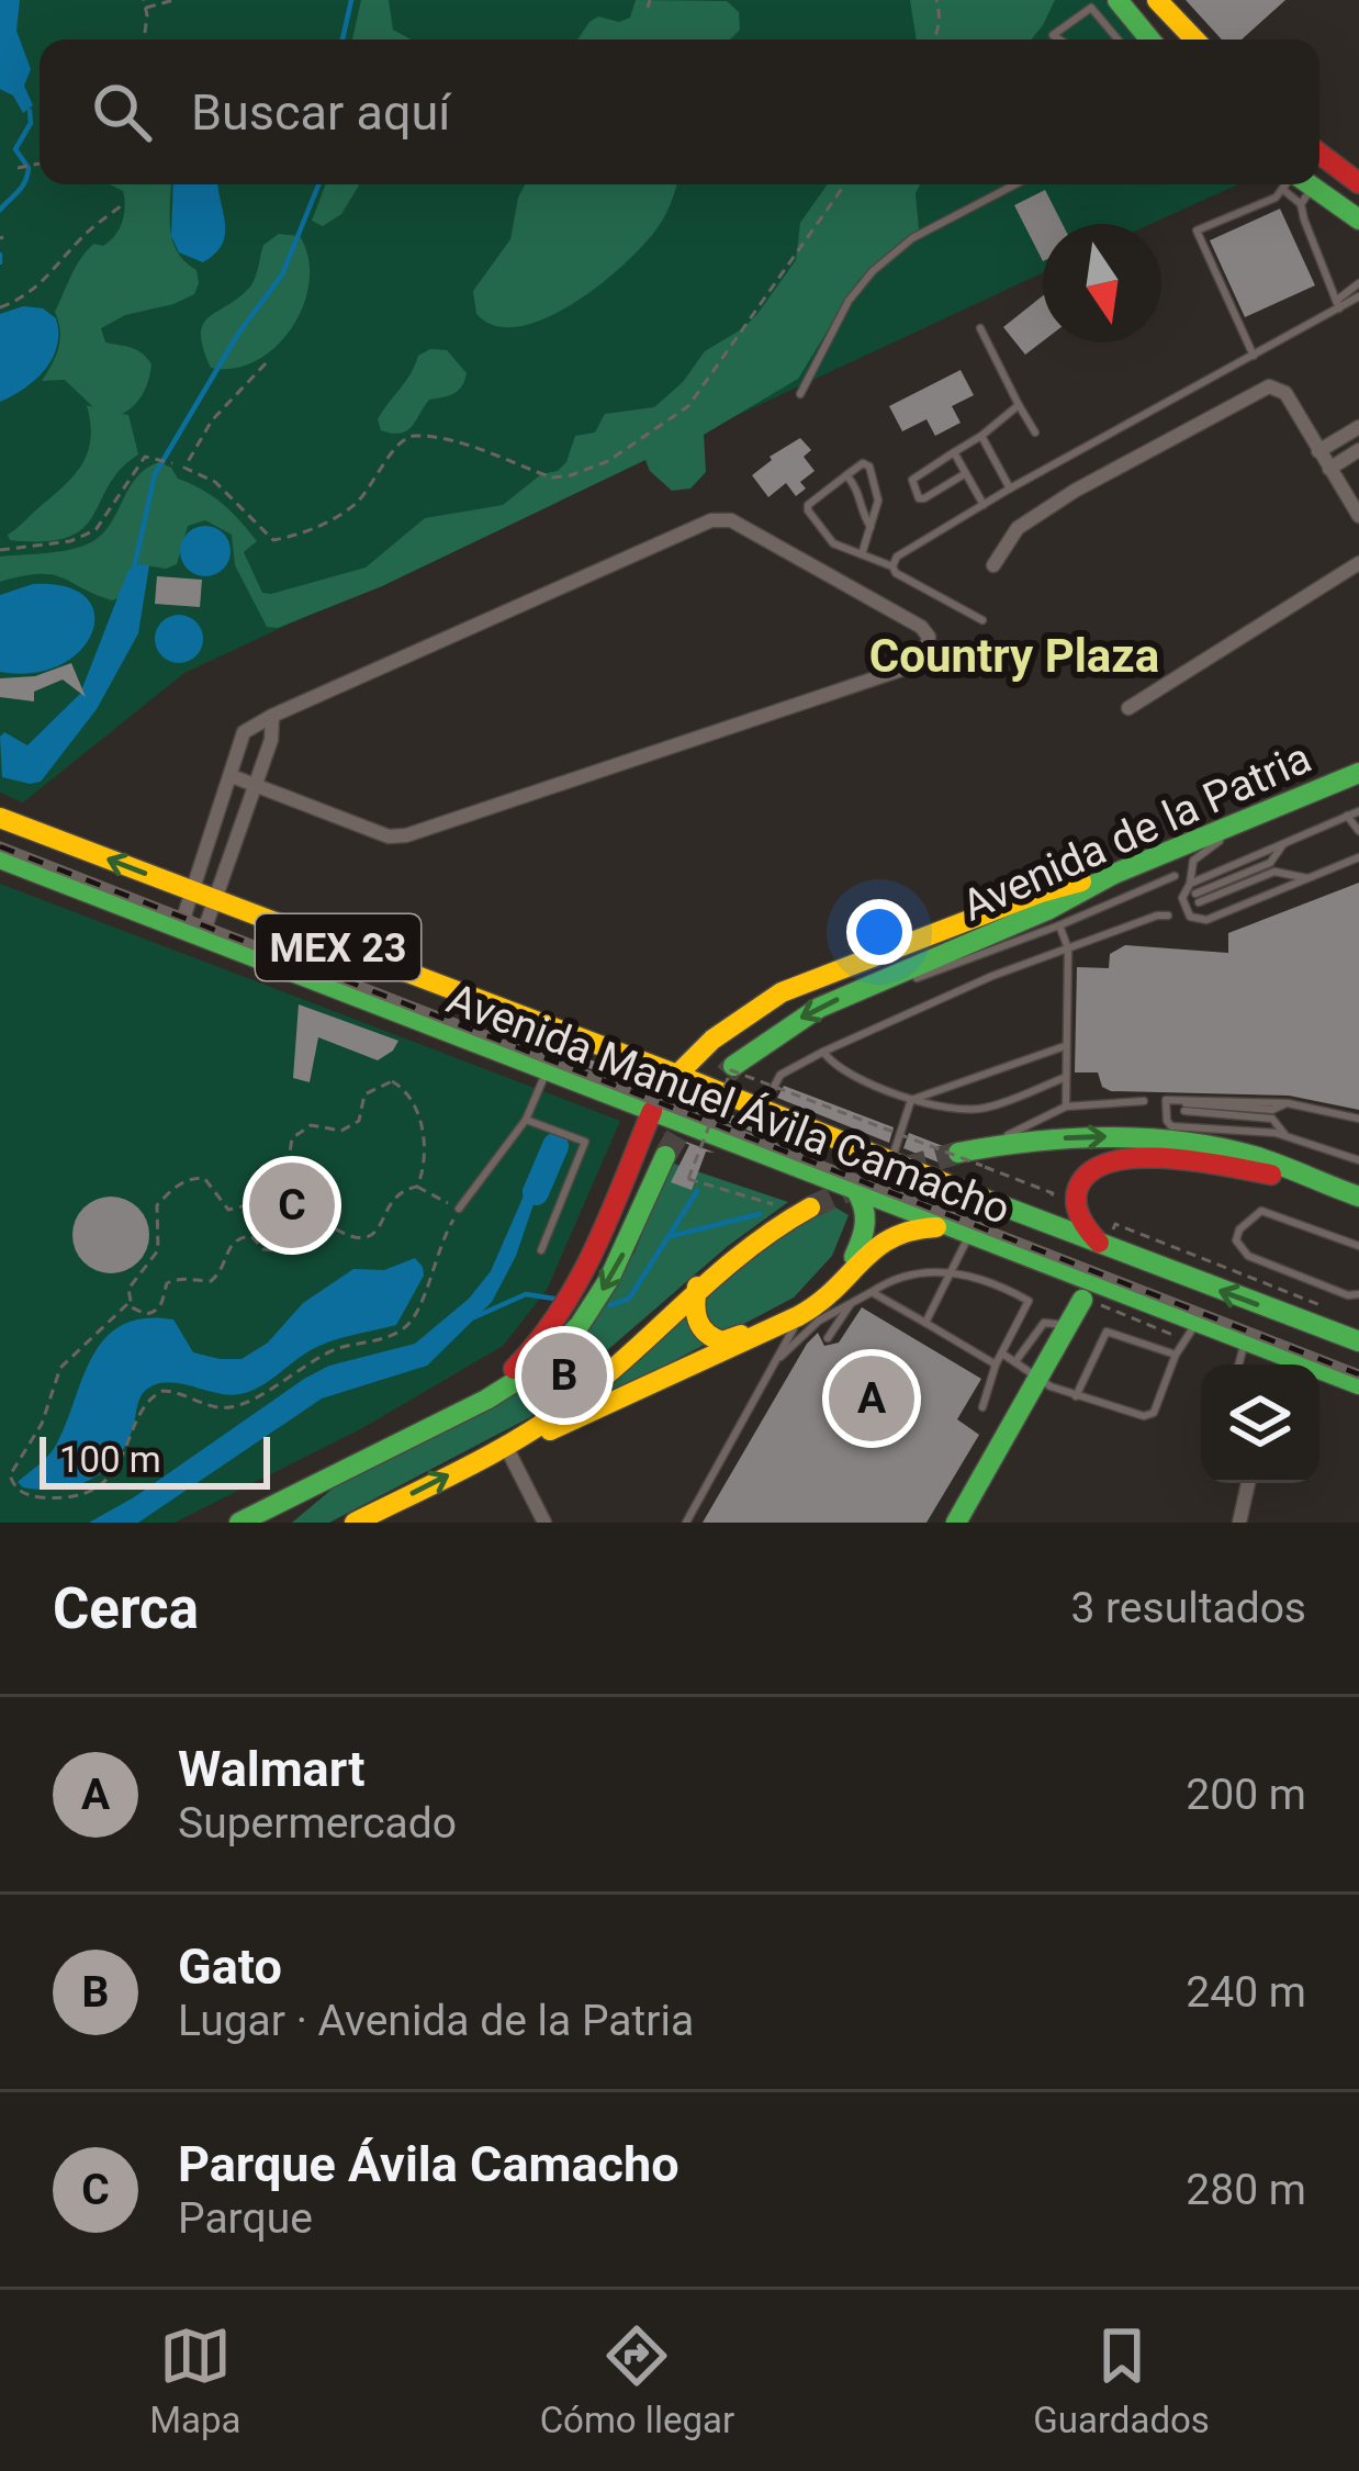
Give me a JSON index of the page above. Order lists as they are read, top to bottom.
{
  "streets": {
    "main road": ["Avenida de la Patria", "MEX 23", "Avenida Manuel Ávila Camacho"]
  },
  "districts": ["Country Plaza"],
  "scale_bar": "100 m",
  "north": "bottom",
  "page": {
    "search": "Buscar aquí",
    "pins": ["C", "B", "A"],
    "scale": "100 m",
    "heading": ["Cerca", "3 resultados"],
    "list": [
      {
        "mark": "A",
        "name": "Walmart",
        "note": "Supermercado",
        "value": "200 m"
      },
      {
        "mark": "B",
        "name": "Gato",
        "note": "Lugar · Avenida de la Patria",
        "value": "240 m"
      },
      {
        "mark": "C",
        "name": "Parque Ávila Camacho",
        "note": "Parque",
        "value": "280 m"
      }
    ],
    "nav": ["Mapa", "Cómo llegar", "Guardados"]
  }
}
